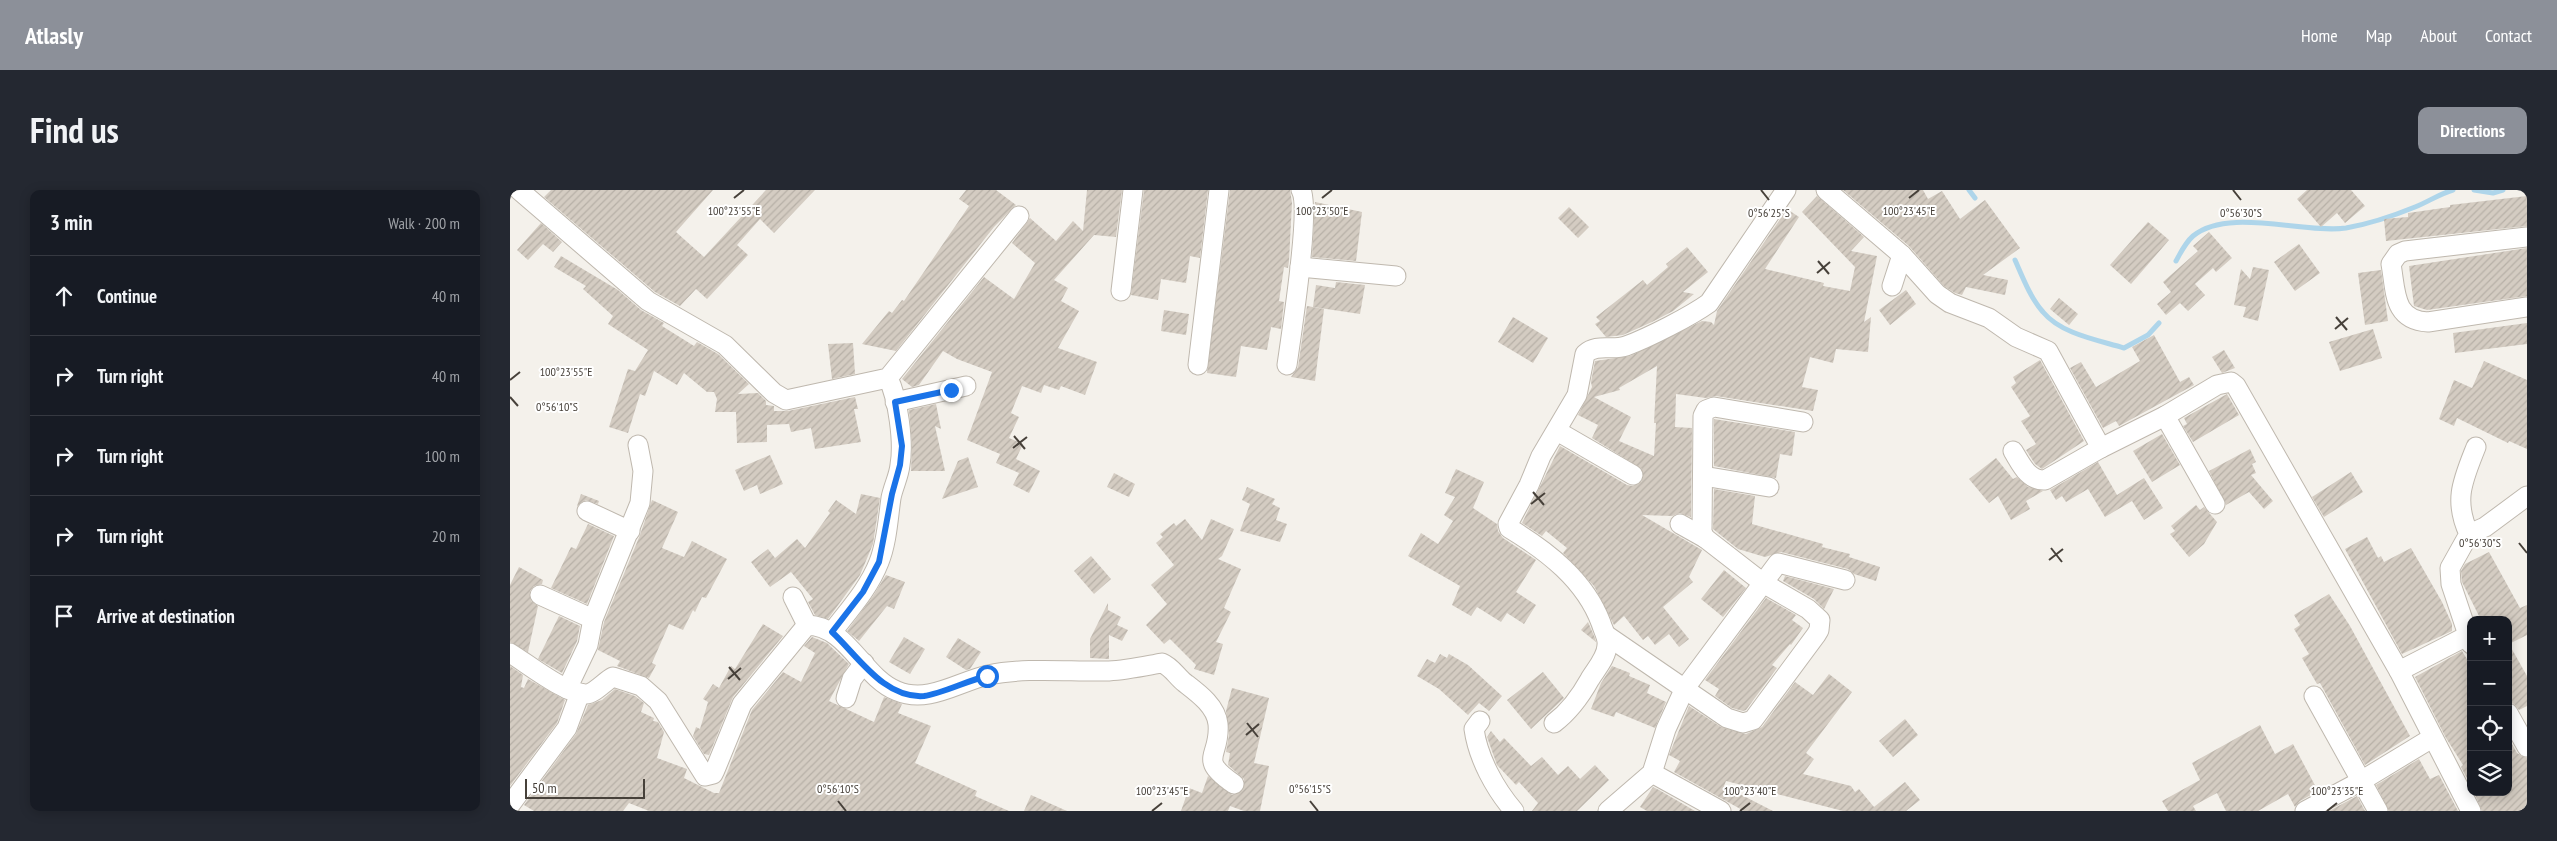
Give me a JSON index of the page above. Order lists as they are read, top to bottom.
{
  "scale_bar": "50 m",
  "page": {
    "header": "Atlasly",
    "nav": [
      "Home",
      "Map",
      "About",
      "Contact"
    ],
    "title": "Find us",
    "buttons": "Directions",
    "heading": ["3 min", "Walk · 200 m"],
    "list": [
      ["Continue", "40 m"],
      ["Turn right", "40 m"],
      ["Turn right", "100 m"],
      ["Turn right", "20 m"],
      "Arrive at destination"
    ],
    "map_buttons": ["+", "−"],
    "scale": "50 m"
  },
  "coordinates": [
    "100°23'55\"E",
    "100°23'50\"E",
    "100°23'45\"E",
    "0°56'30\"S",
    "0°56'25\"S",
    "0°56'10\"S",
    "0°56'15\"S",
    "100°23'40\"E",
    "100°23'35\"E"
  ]
}
